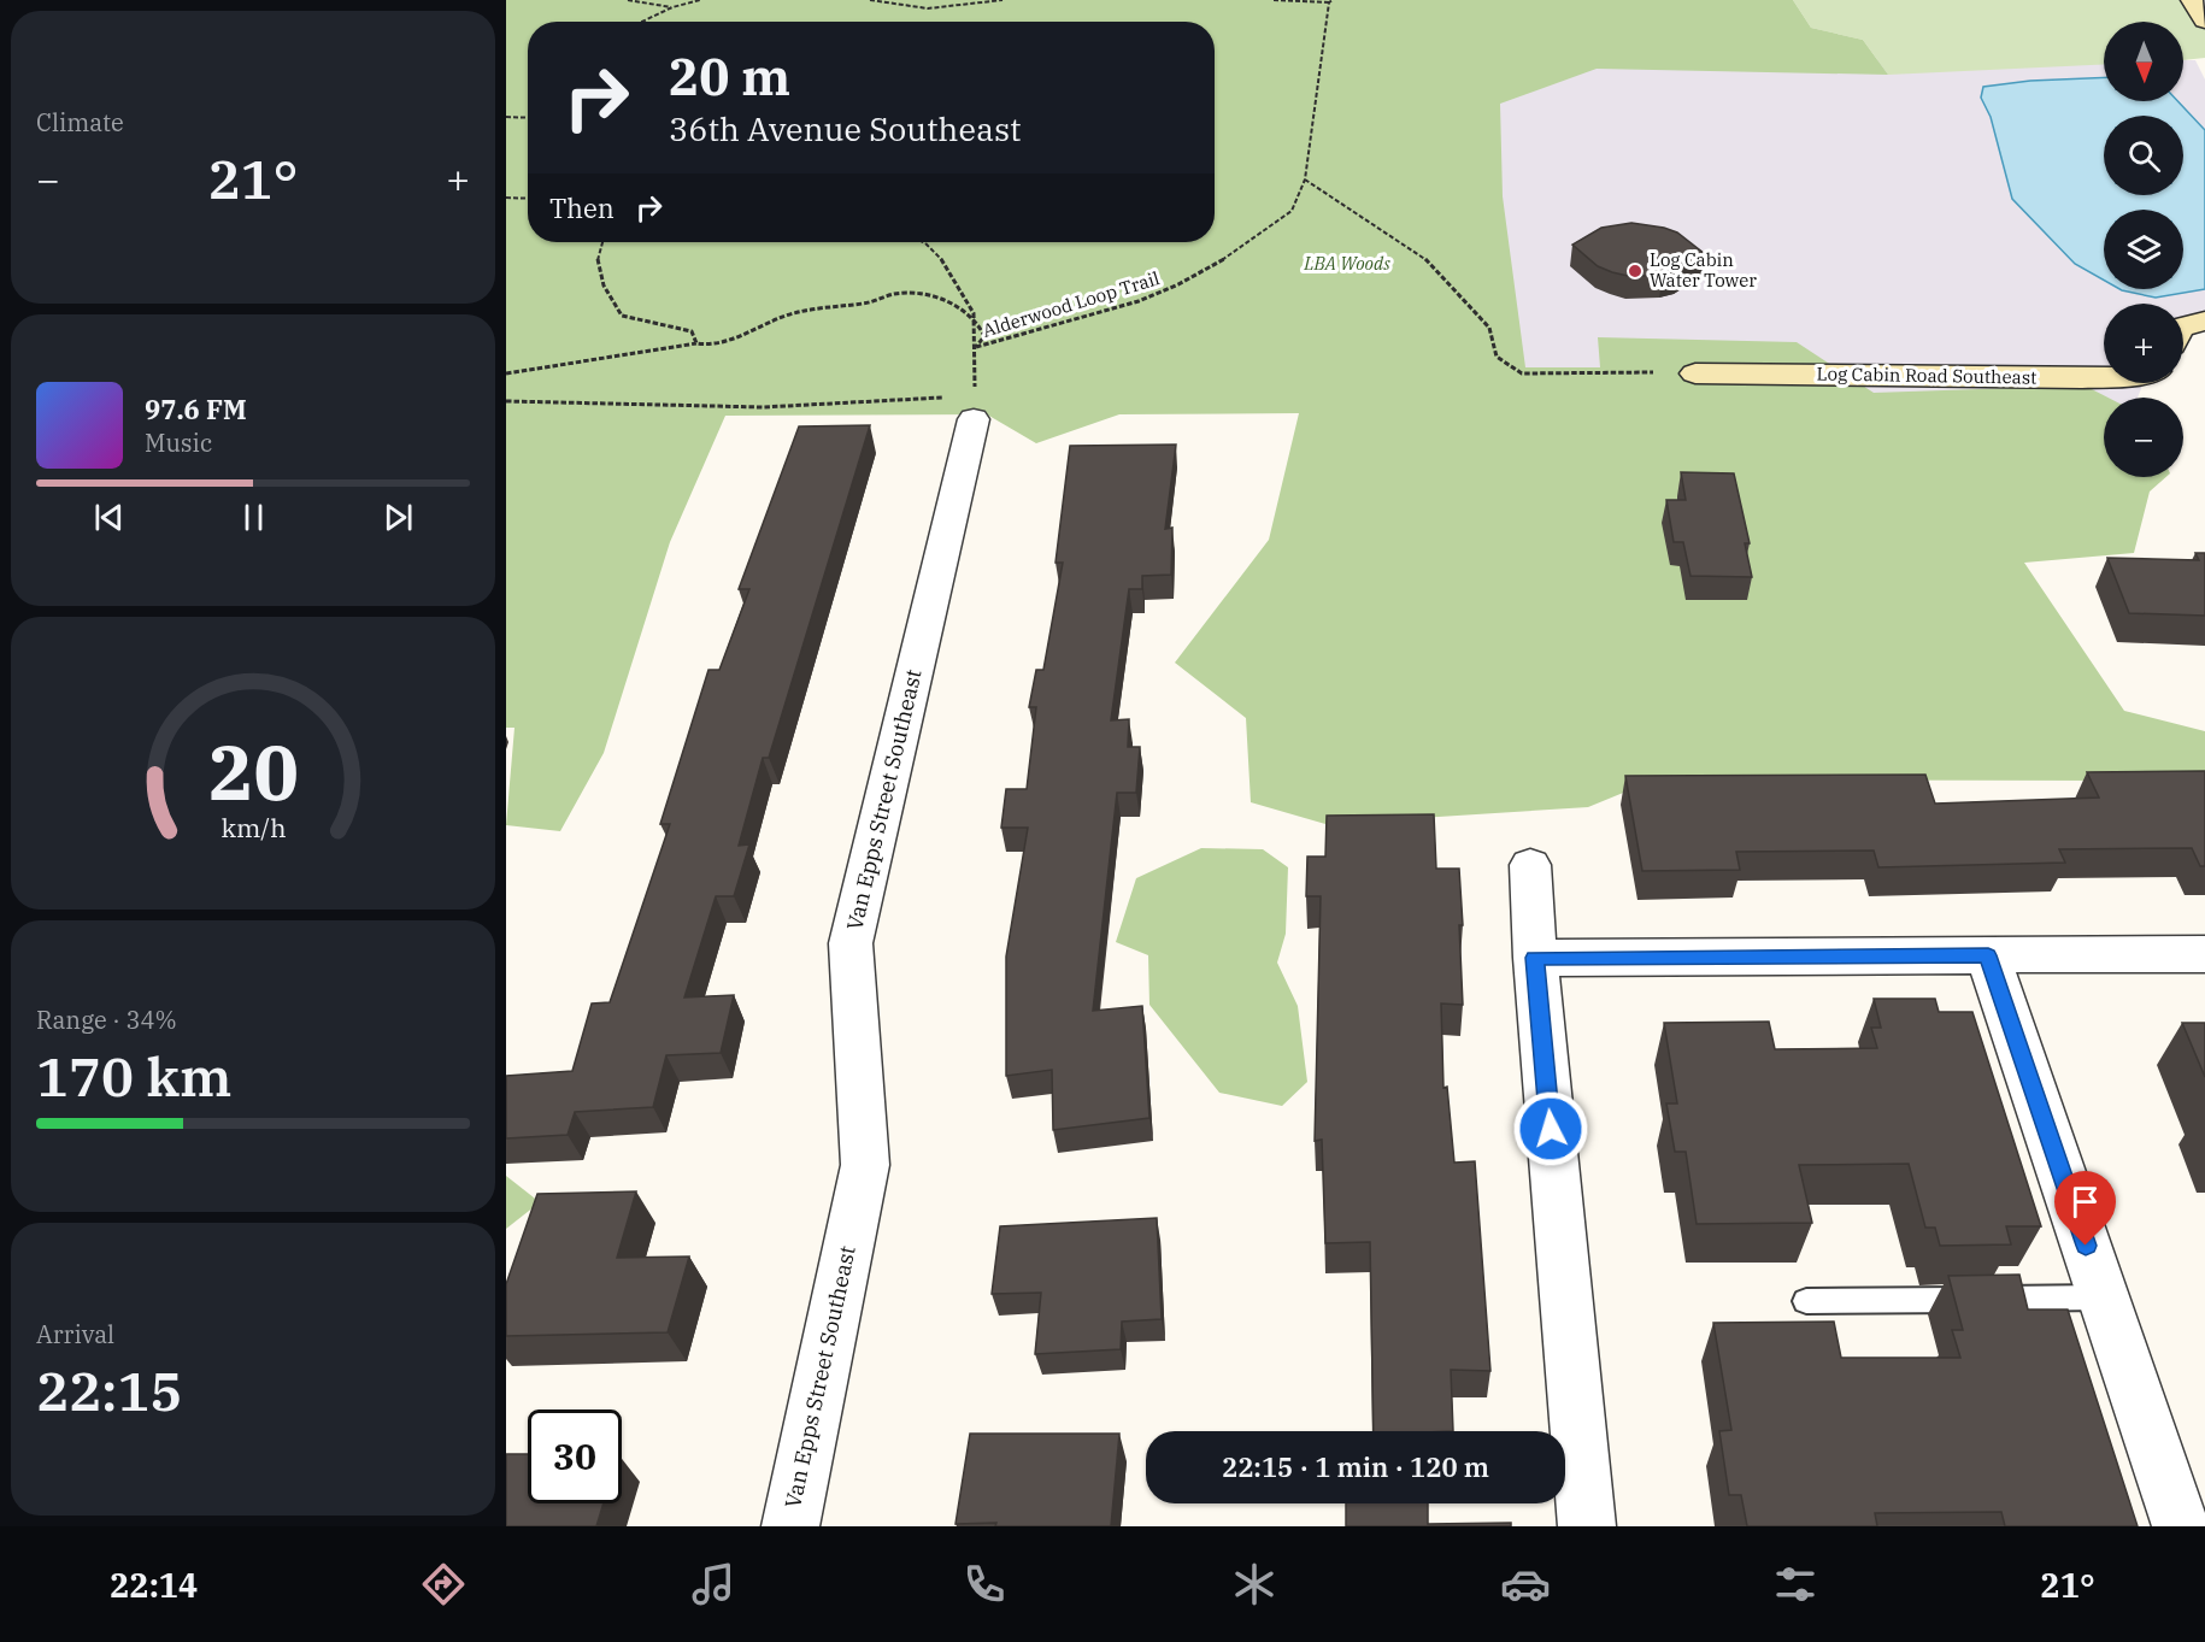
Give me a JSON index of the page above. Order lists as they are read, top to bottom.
{
  "streets": {
    "street": ["Log Cabin Road Southeast", "Van Epps Street Southeast"],
    "path": ["Alderwood Loop Trail"]
  },
  "parks": ["LBA Woods"],
  "places": ["Log Cabin Water Tower"],
  "north": "bottom",
  "page": {
    "tile": [
      "Climate",
      ["Range · 34%", "170 km"],
      ["Arrival", "22:15"]
    ],
    "map_buttons": ["+", "−"],
    "turn": ["20 m", "36th Avenue Southeast"],
    "heat": ["−", "21°", "+"],
    "then": "Then",
    "song": ["97.6 FM", "Music"],
    "limit": "30",
    "trip": "22:15 · 1 min · 120 m",
    "tabs": ["22:14", "21°"],
    "gauge": ["20", "km/h"]
  }
}
